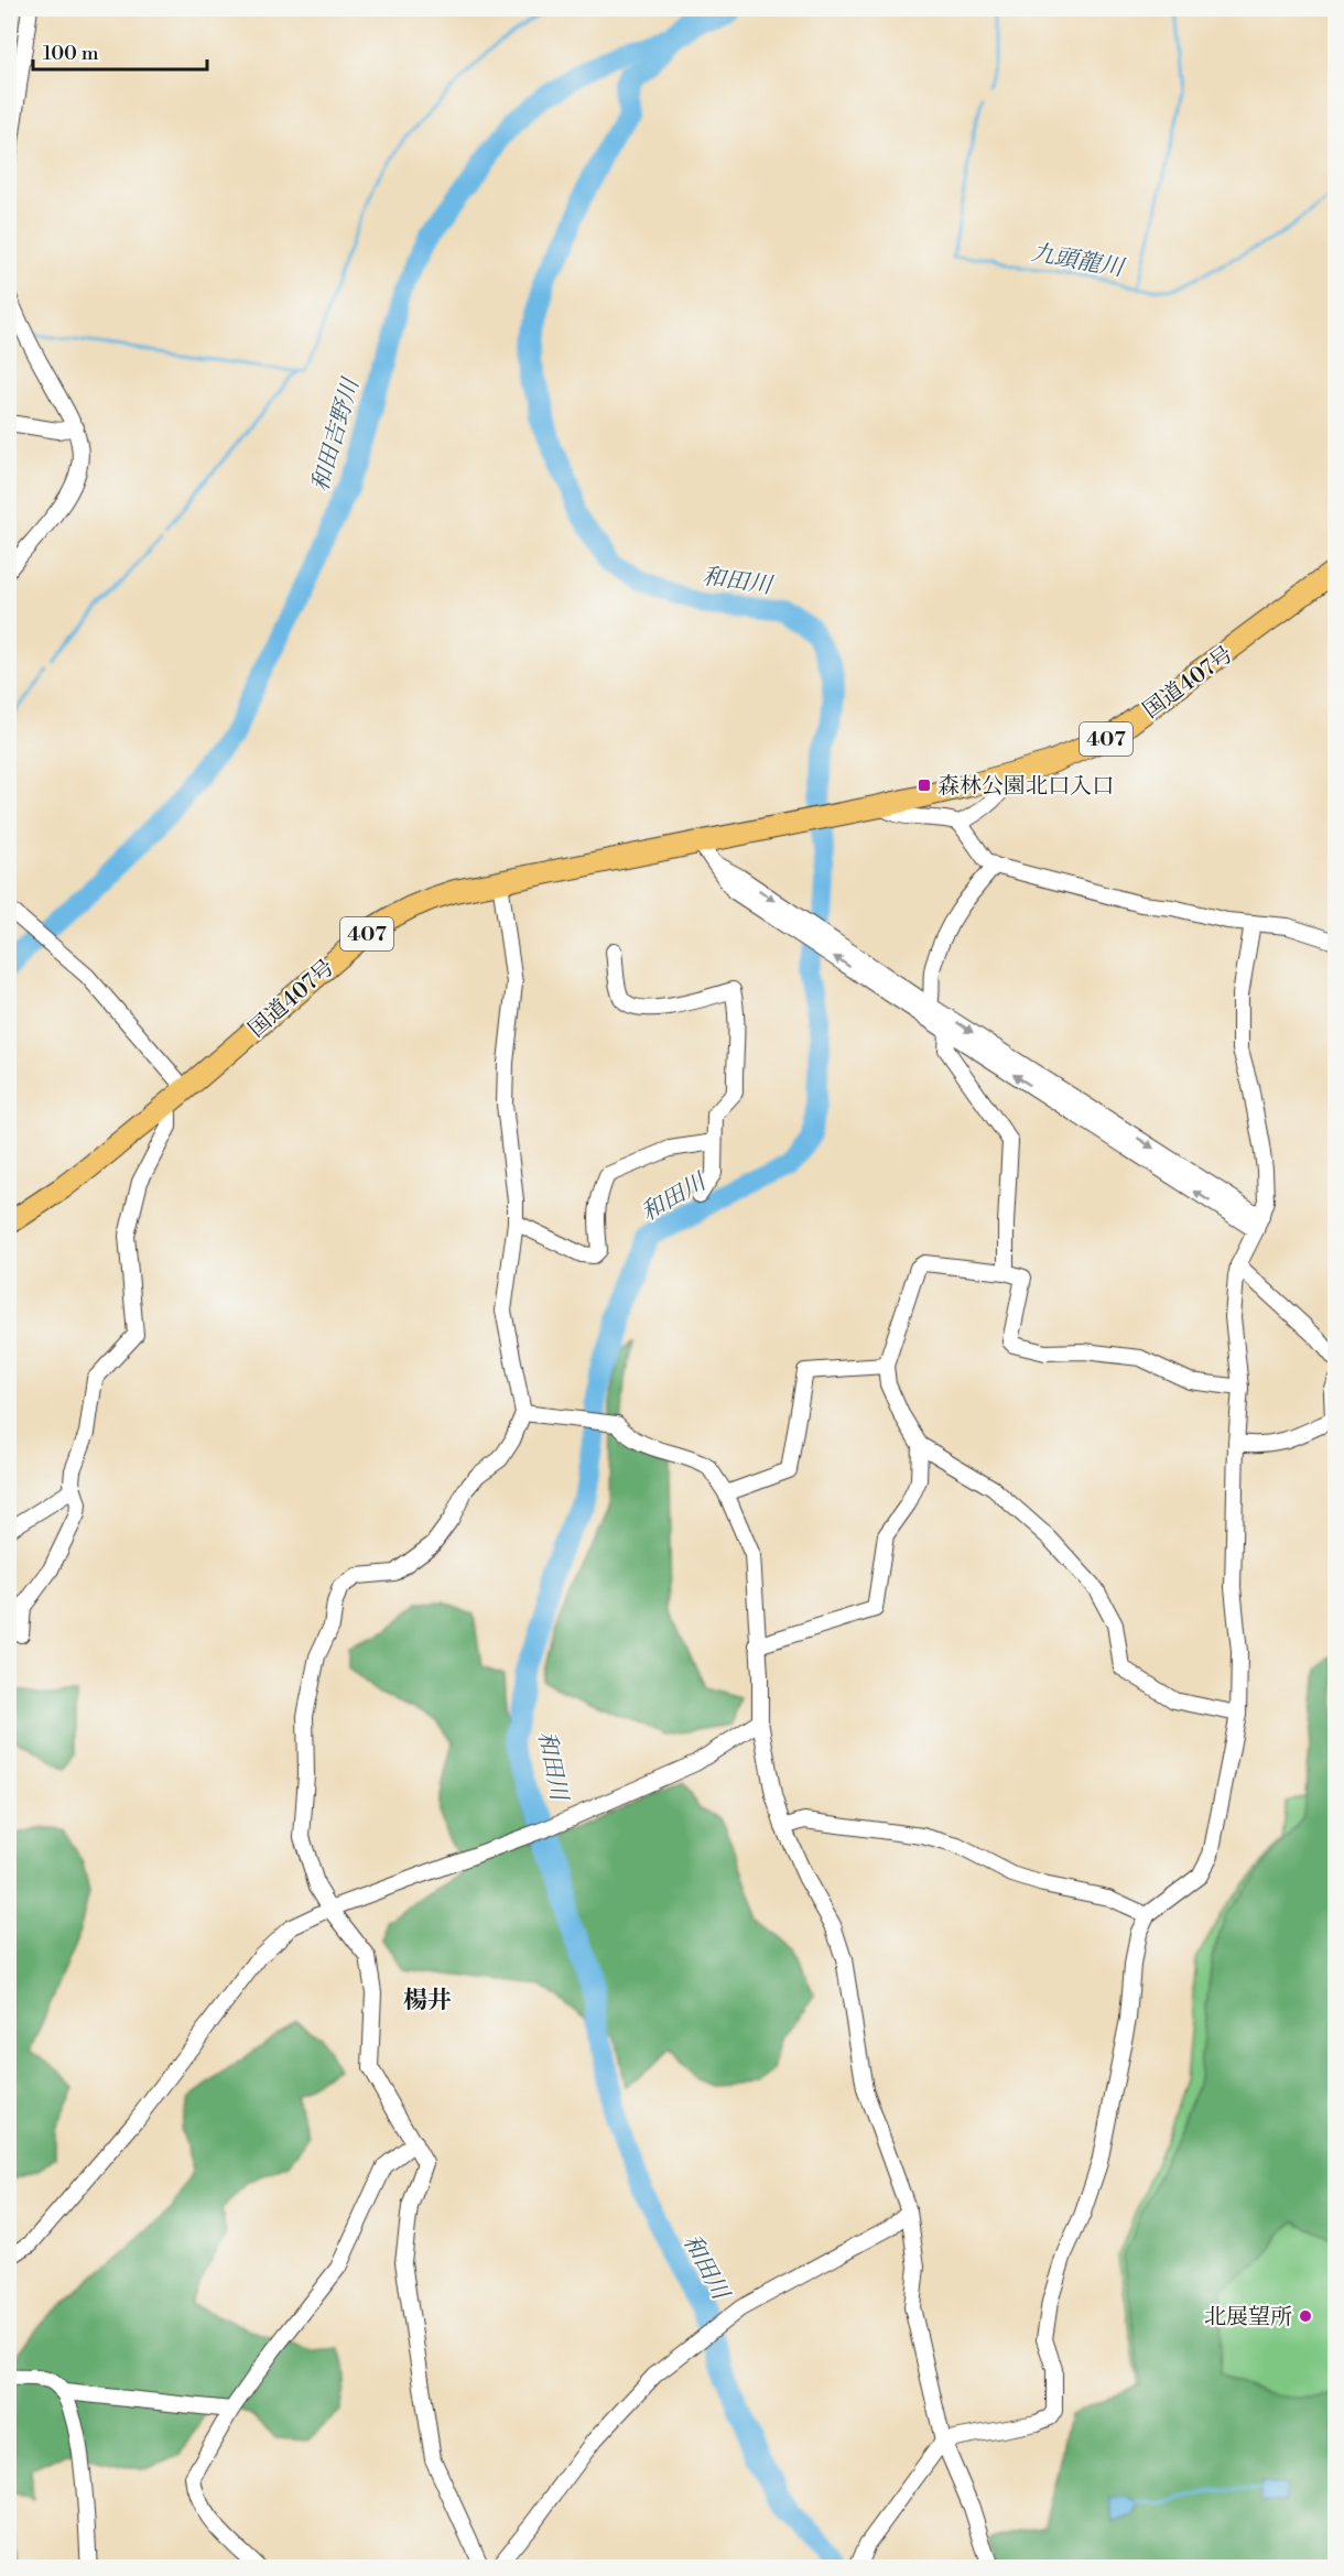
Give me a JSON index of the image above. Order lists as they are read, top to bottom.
{
  "streets": {
    "highway": ["国道407号", "407"]
  },
  "districts": ["楊井"],
  "water": ["九頭龍川", "和田吉野川", "和田川"],
  "places": {
    "transit": ["森林公園北口入口"],
    "other": ["北展望所"]
  },
  "scale_bar": "100 m"
}
